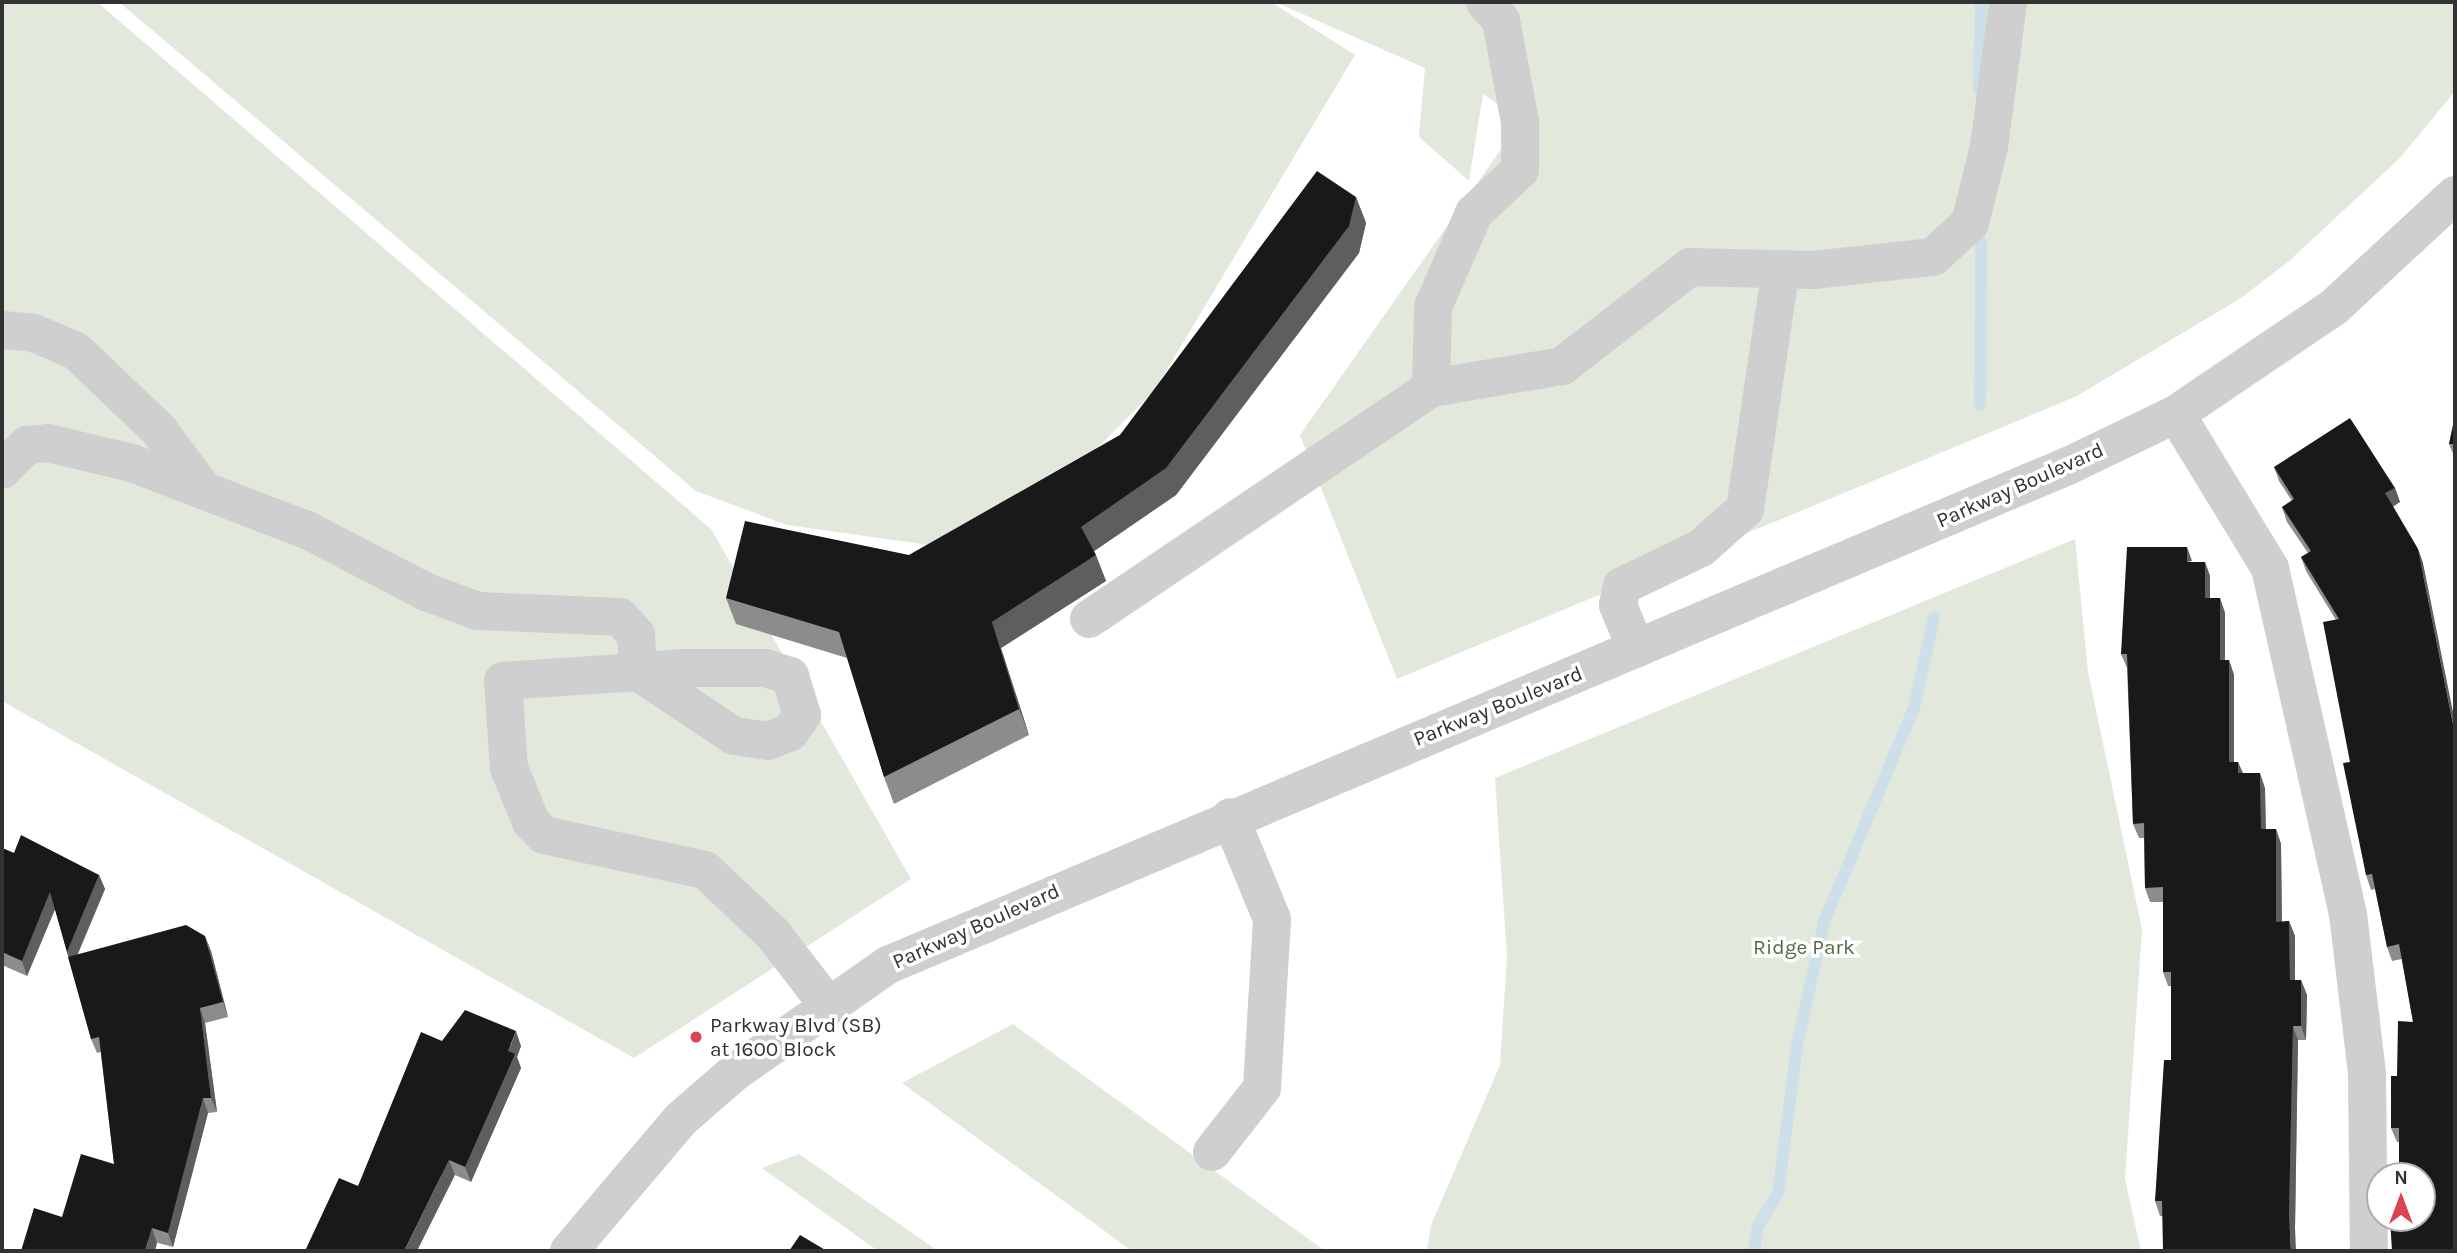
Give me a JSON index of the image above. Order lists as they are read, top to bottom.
{
  "streets": {
    "street": ["Parkway Boulevard"]
  },
  "parks": ["Ridge Park"],
  "places": ["Parkway Blvd (SB) at 1600 Block"],
  "north": "top"
}
